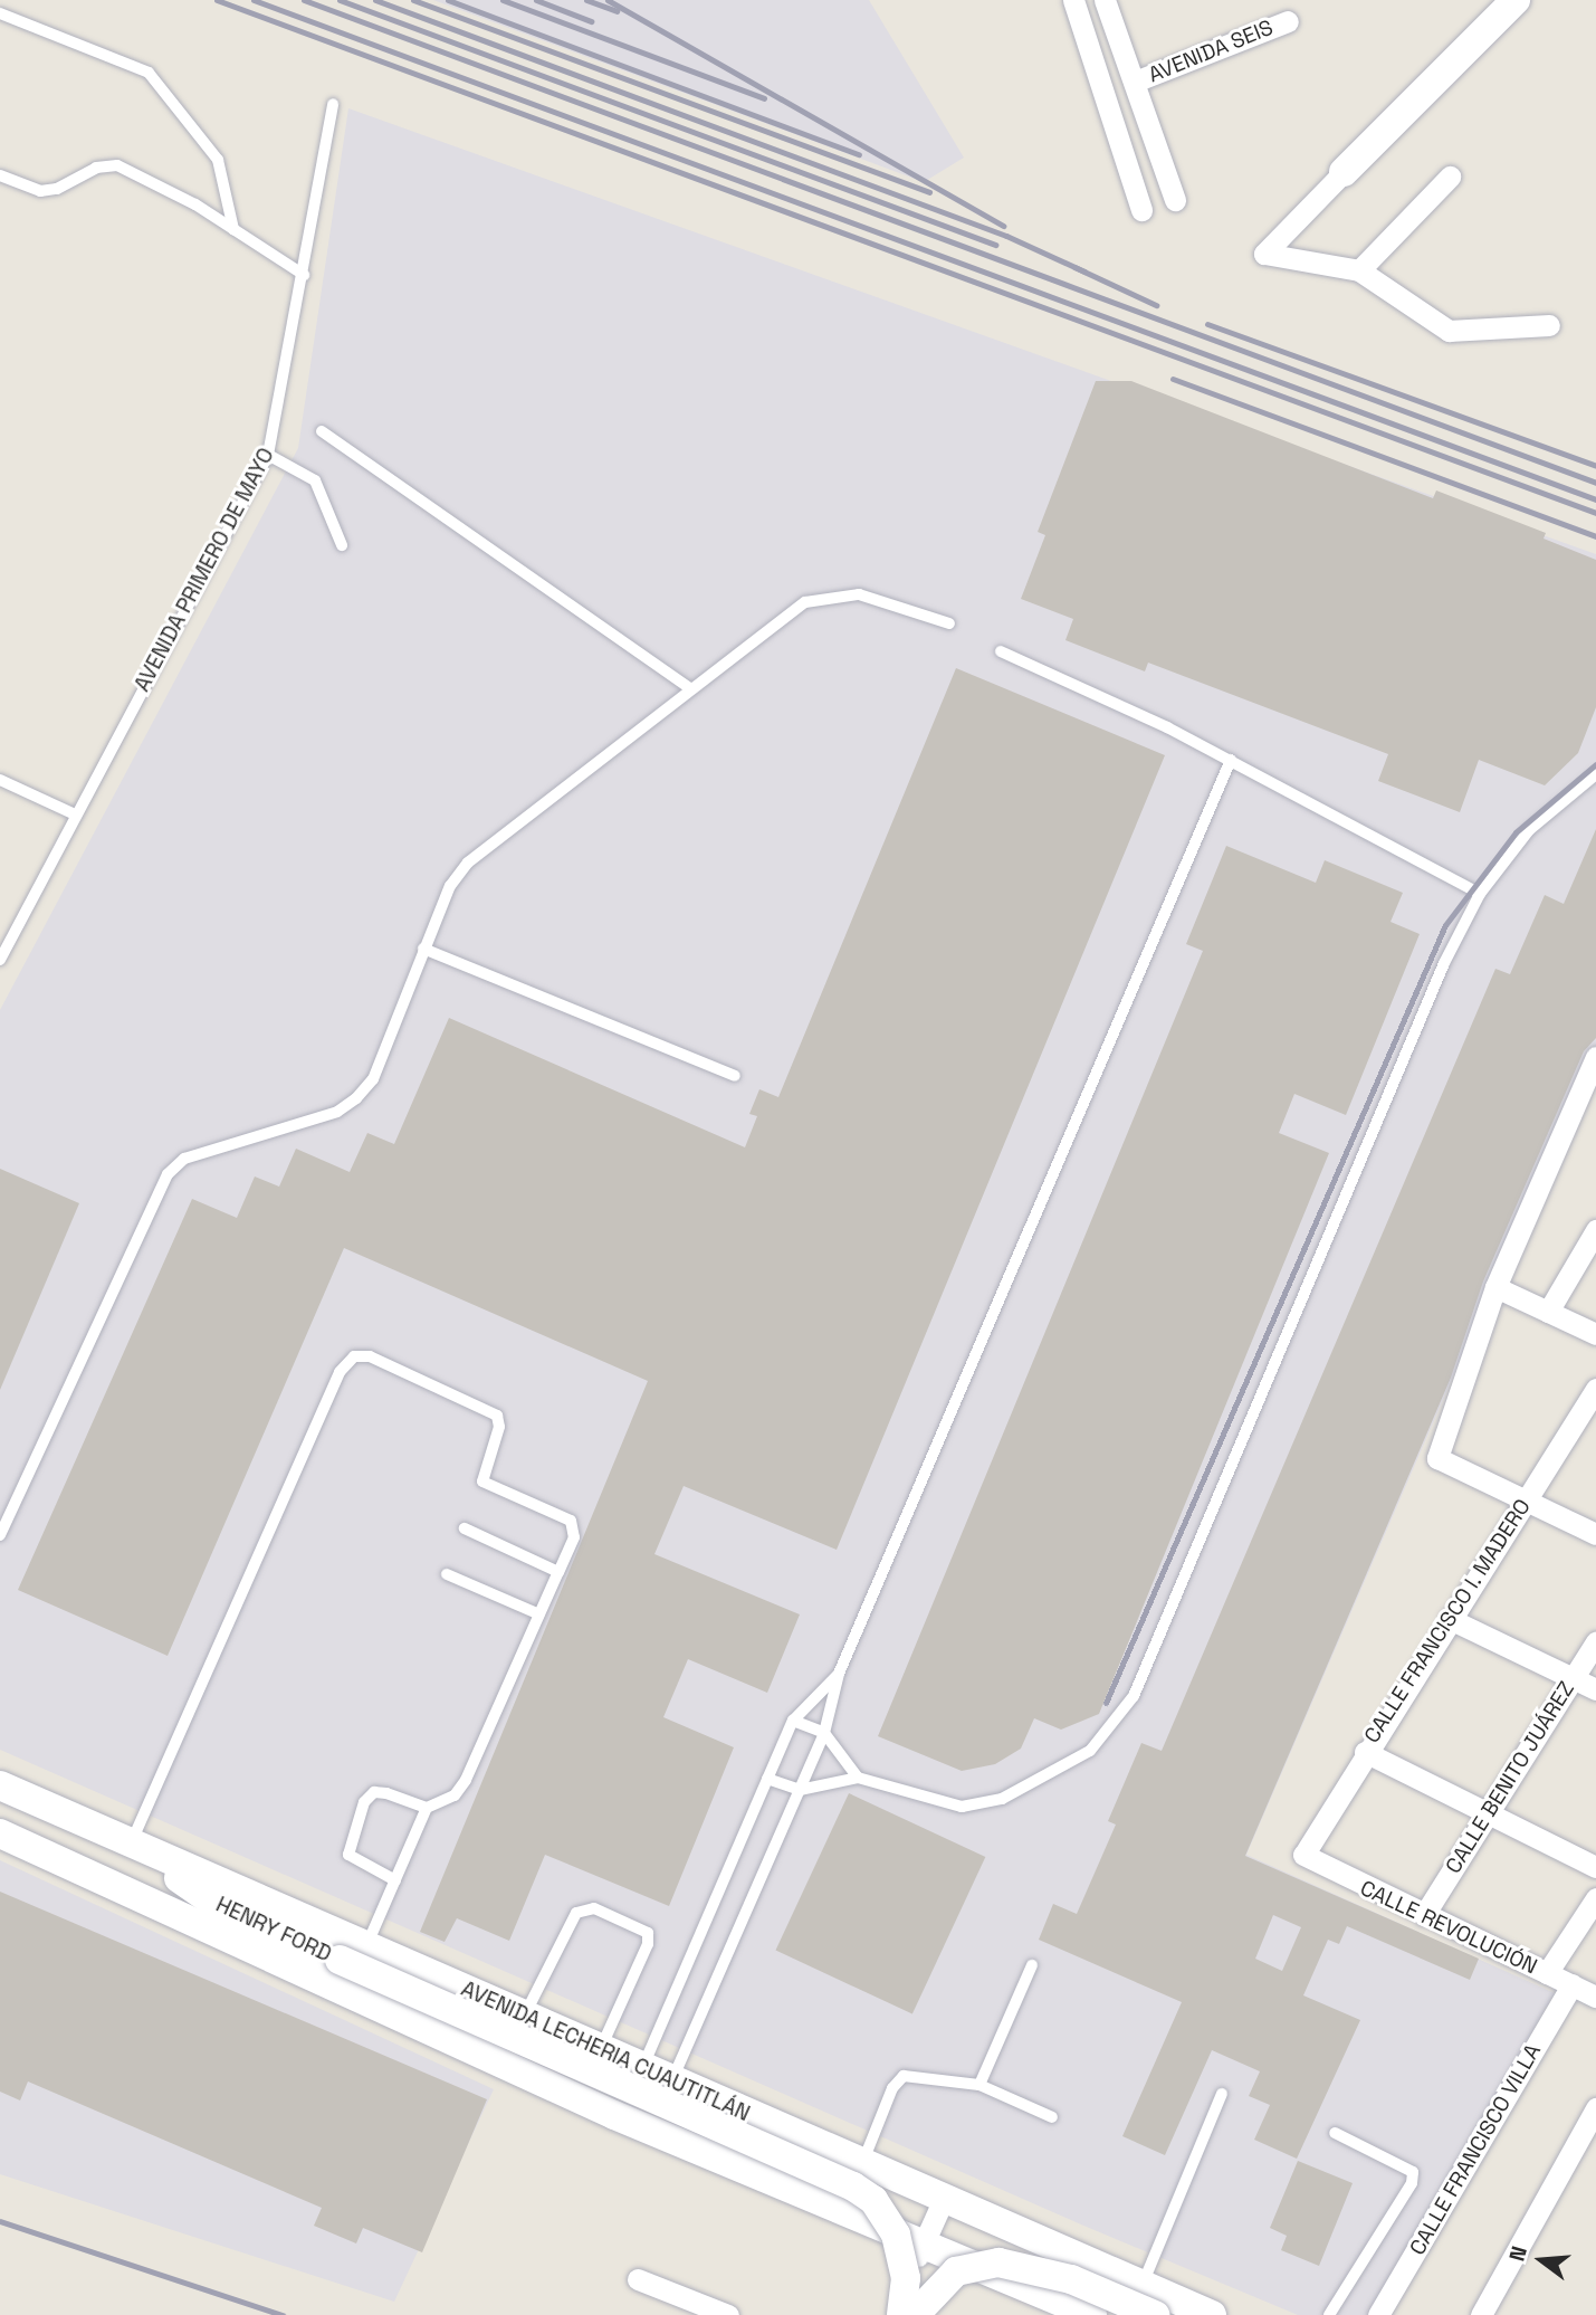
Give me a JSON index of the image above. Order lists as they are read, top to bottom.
{
  "streets": {
    "main road": ["HENRY FORD", "AVENIDA LECHERIA CUAUTITLÁN"],
    "street": [
      "AVENIDA SEIS",
      "CALLE FRANCISCO I. MADERO",
      "CALLE BENITO JUÁREZ",
      "CALLE REVOLUCIÓN",
      "CALLE FRANCISCO VILLA"
    ],
    "lane": ["AVENIDA PRIMERO DE MAYO"]
  },
  "crossings": [
    ["CALLE FRANCISCO I. MADERO", "CALLE REVOLUCIÓN"],
    ["CALLE BENITO JUÁREZ", "CALLE REVOLUCIÓN"],
    ["CALLE REVOLUCIÓN", "CALLE FRANCISCO VILLA"],
    ["HENRY FORD", "AVENIDA LECHERIA CUAUTITLÁN"]
  ],
  "north": "left"
}
